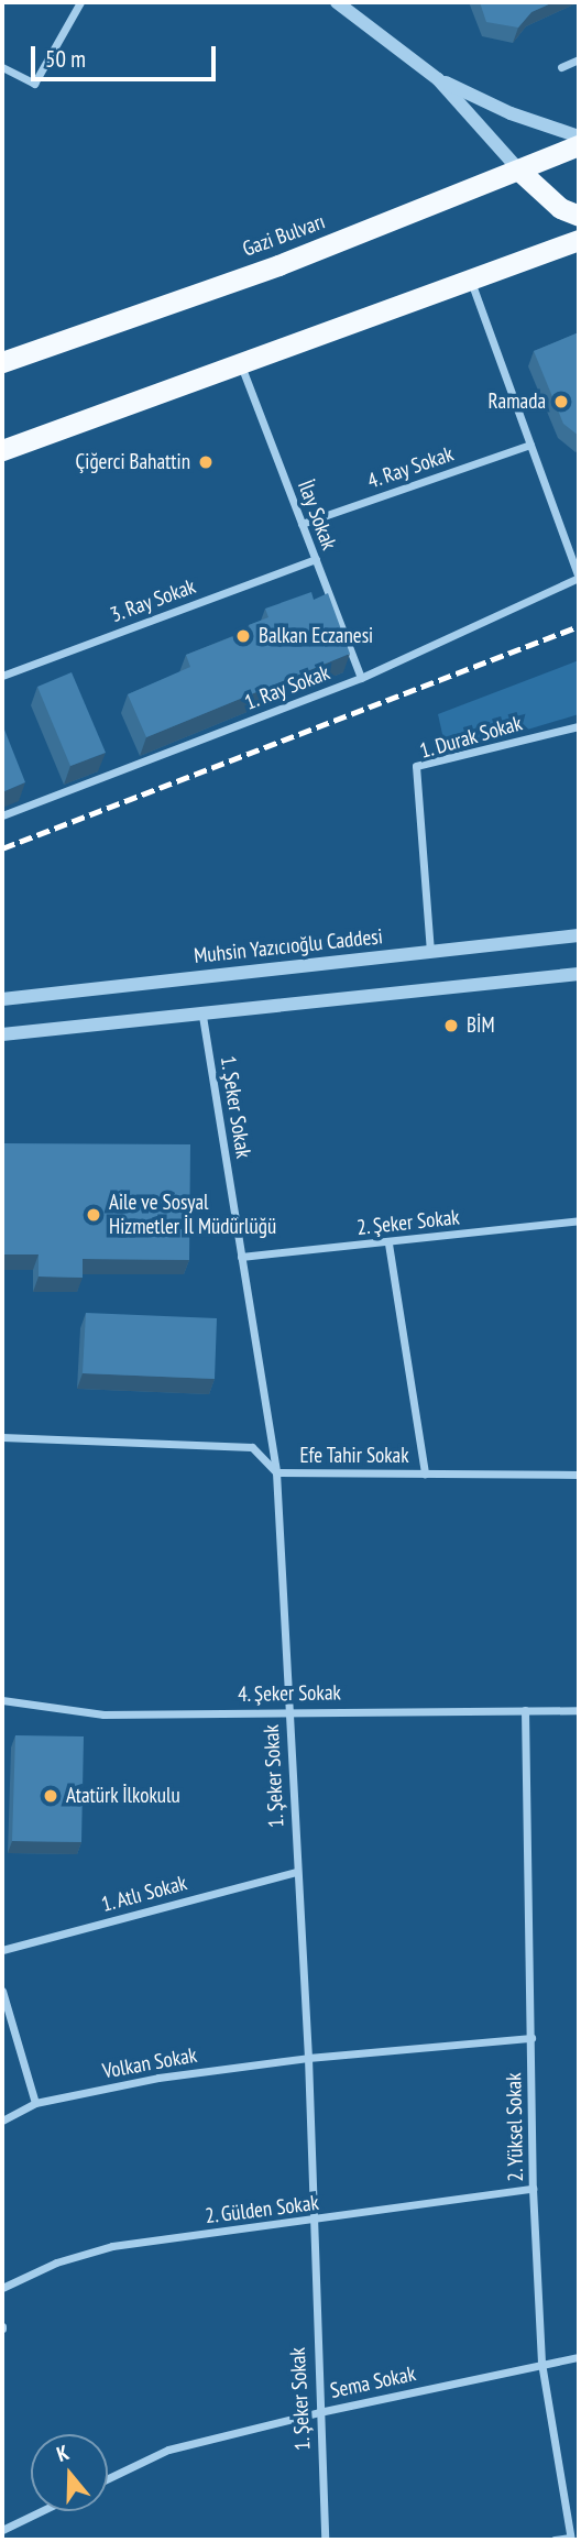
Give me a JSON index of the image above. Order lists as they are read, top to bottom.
{
  "streets": {
    "highway": ["Gazi Bulvarı"],
    "street": [
      "4. Ray Sokak",
      "İlay Sokak",
      "3. Ray Sokak",
      "1. Ray Sokak",
      "1. Durak Sokak",
      "Muhsin Yazıcıoğlu Caddesi",
      "1. Şeker Sokak",
      "2. Şeker Sokak",
      "Efe Tahir Sokak",
      "4. Şeker Sokak",
      "1. Atlı Sokak",
      "Volkan Sokak",
      "2. Yüksel Sokak",
      "2. Gülden Sokak",
      "Sema Sokak"
    ]
  },
  "crossings": [
    ["4. Ray Sokak", "İlay Sokak"],
    ["İlay Sokak", "3. Ray Sokak"],
    ["İlay Sokak", "1. Ray Sokak"],
    ["1. Durak Sokak", "Muhsin Yazıcıoğlu Caddesi"],
    ["1. Şeker Sokak", "2. Şeker Sokak"],
    ["1. Şeker Sokak", "Efe Tahir Sokak"],
    ["1. Şeker Sokak", "4. Şeker Sokak"],
    ["1. Şeker Sokak", "1. Atlı Sokak"],
    ["1. Şeker Sokak", "Volkan Sokak"],
    ["1. Şeker Sokak", "2. Gülden Sokak"],
    ["1. Şeker Sokak", "Sema Sokak"],
    ["4. Şeker Sokak", "2. Yüksel Sokak"],
    ["Volkan Sokak", "2. Yüksel Sokak"],
    ["2. Yüksel Sokak", "2. Gülden Sokak"],
    ["2. Yüksel Sokak", "Sema Sokak"]
  ],
  "places": [
    "Ramada",
    "Çiğerci Bahattin",
    "Balkan Eczanesi",
    "BİM",
    "Aile ve Sosyal Hizmetler İl Müdürlüğü",
    "Atatürk İlkokulu"
  ],
  "scale_bar": "50 m",
  "north": "top"
}
